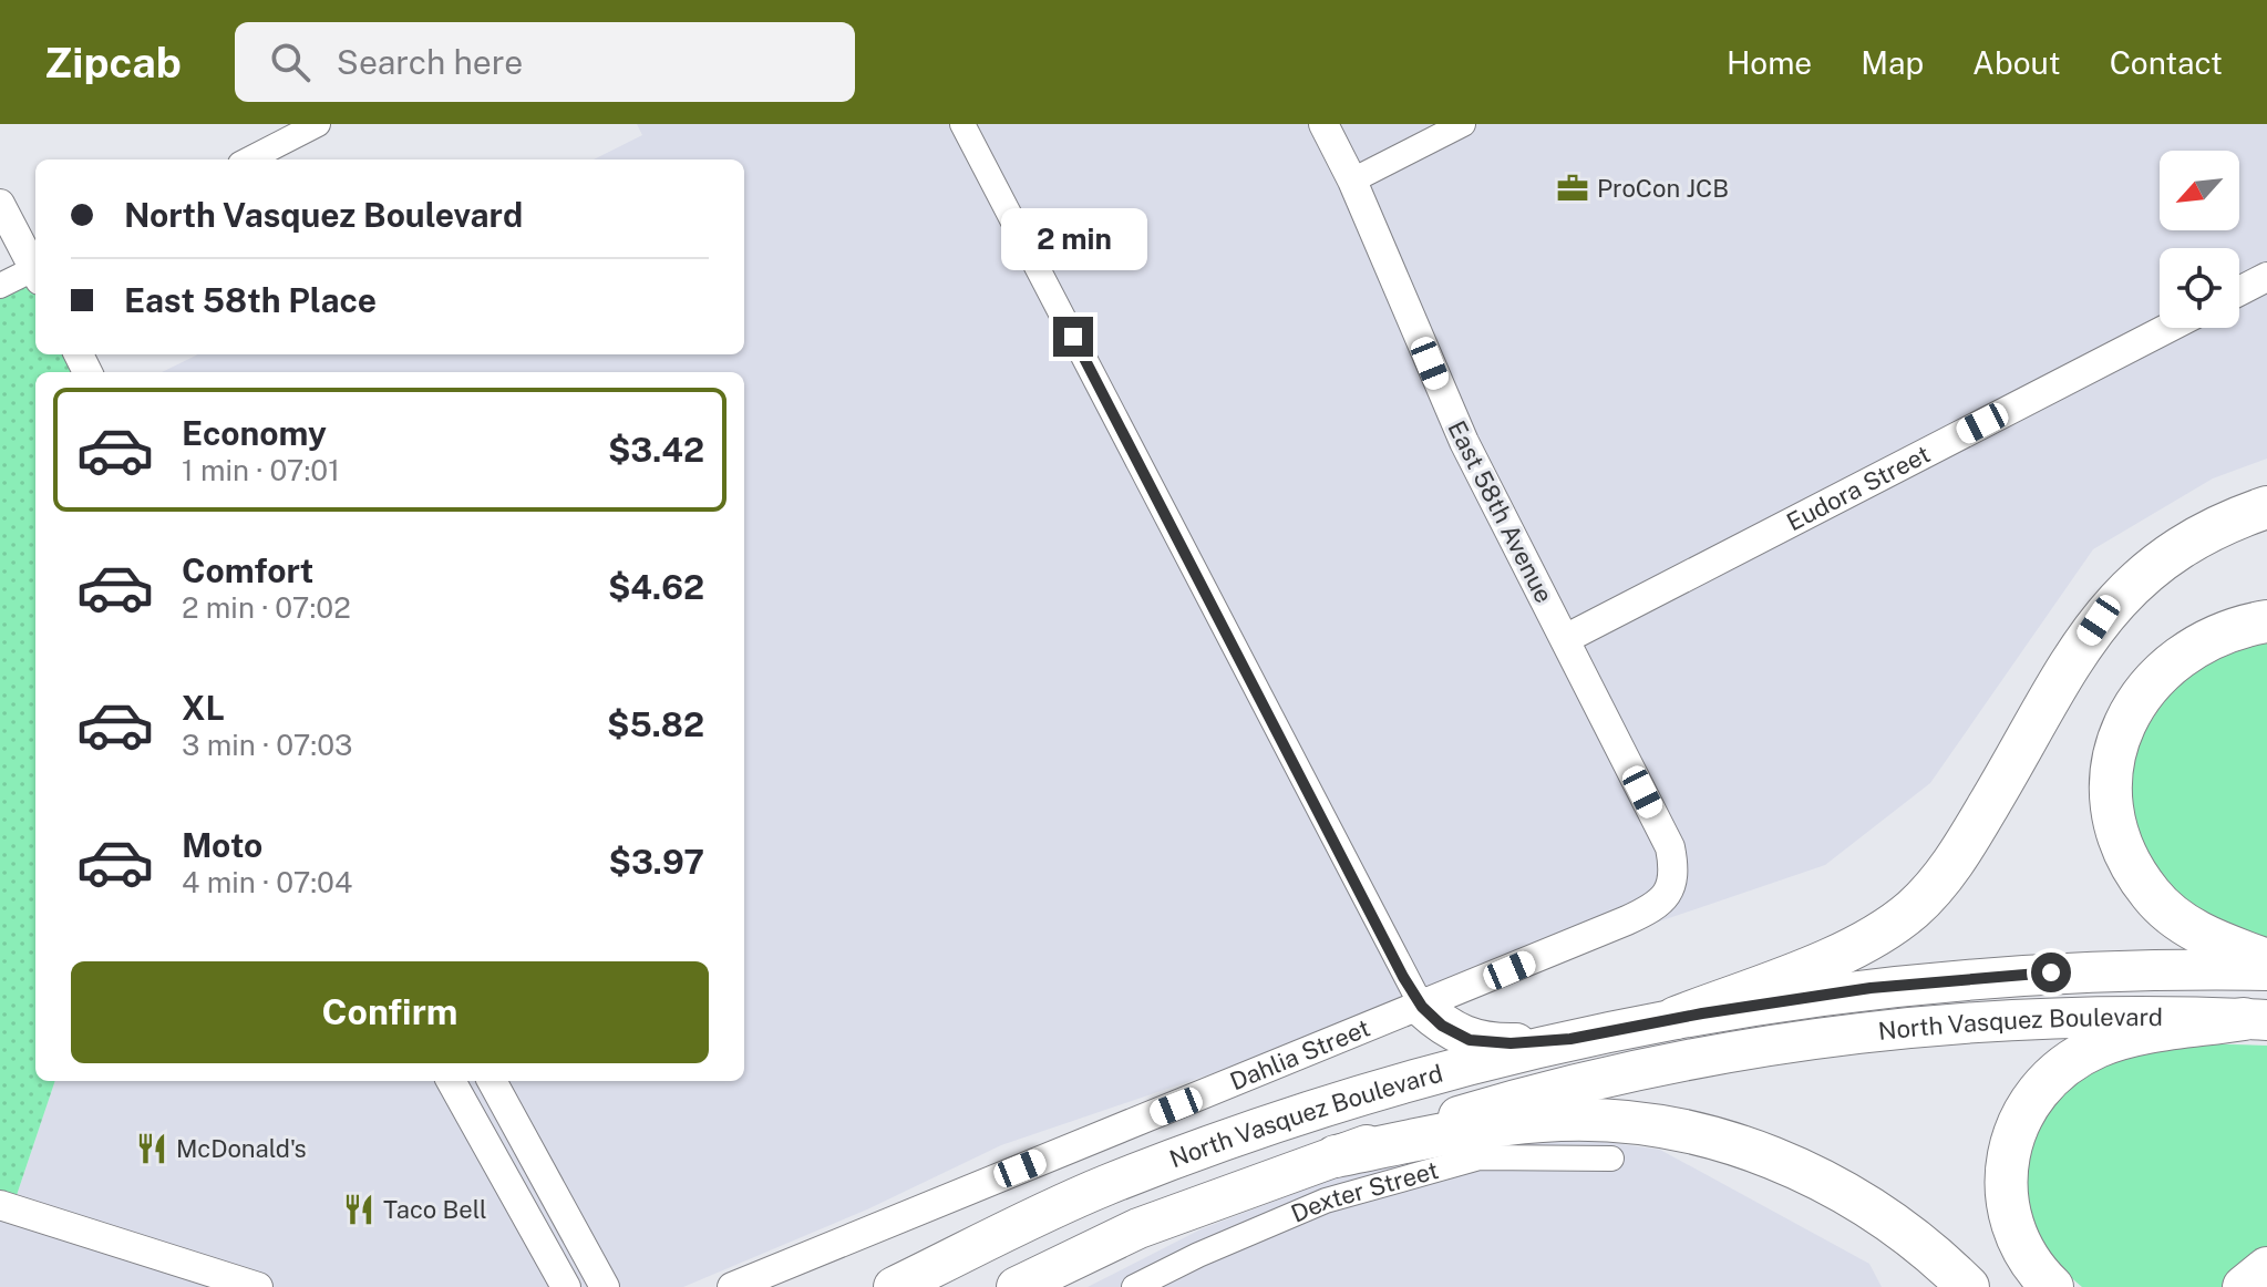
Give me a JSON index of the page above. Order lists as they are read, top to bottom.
{
  "streets": {
    "highway": ["North Vasquez Boulevard"],
    "street": [
      "Eudora Street",
      "East 58th Avenue",
      "Dahlia Street",
      "Dexter Street"
    ]
  },
  "crossings": [
    ["Eudora Street", "East 58th Avenue"],
    ["East 58th Avenue", "Dahlia Street"]
  ],
  "places": {
    "office": ["ProCon JCB"],
    "restaurant": ["McDonald's", "Taco Bell"]
  },
  "north": "bottom left",
  "page": {
    "header": "Zipcab",
    "search": "Search here",
    "nav": [
      "Home",
      "Map",
      "About",
      "Contact"
    ],
    "banner": ["North Vasquez Boulevard", "East 58th Place"],
    "bubble": "2 min",
    "list": [
      {
        "name": "Economy",
        "note": "1 min · 07:01",
        "value": "$3.42"
      },
      {
        "name": "Comfort",
        "note": "2 min · 07:02",
        "value": "$4.62"
      },
      {
        "name": "XL",
        "note": "3 min · 07:03",
        "value": "$5.82"
      },
      {
        "name": "Moto",
        "note": "4 min · 07:04",
        "value": "$3.97"
      }
    ],
    "buttons": "Confirm"
  }
}
